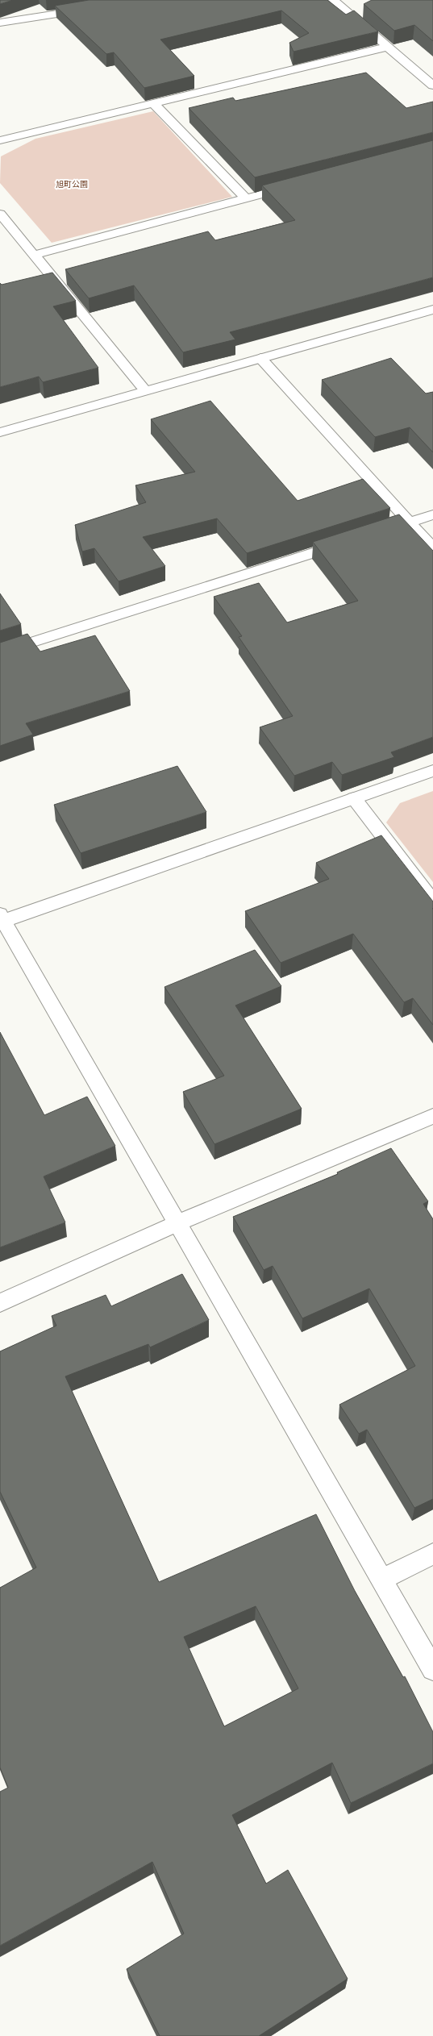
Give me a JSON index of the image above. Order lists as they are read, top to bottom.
{
  "parks": ["旭町公園"]
}
